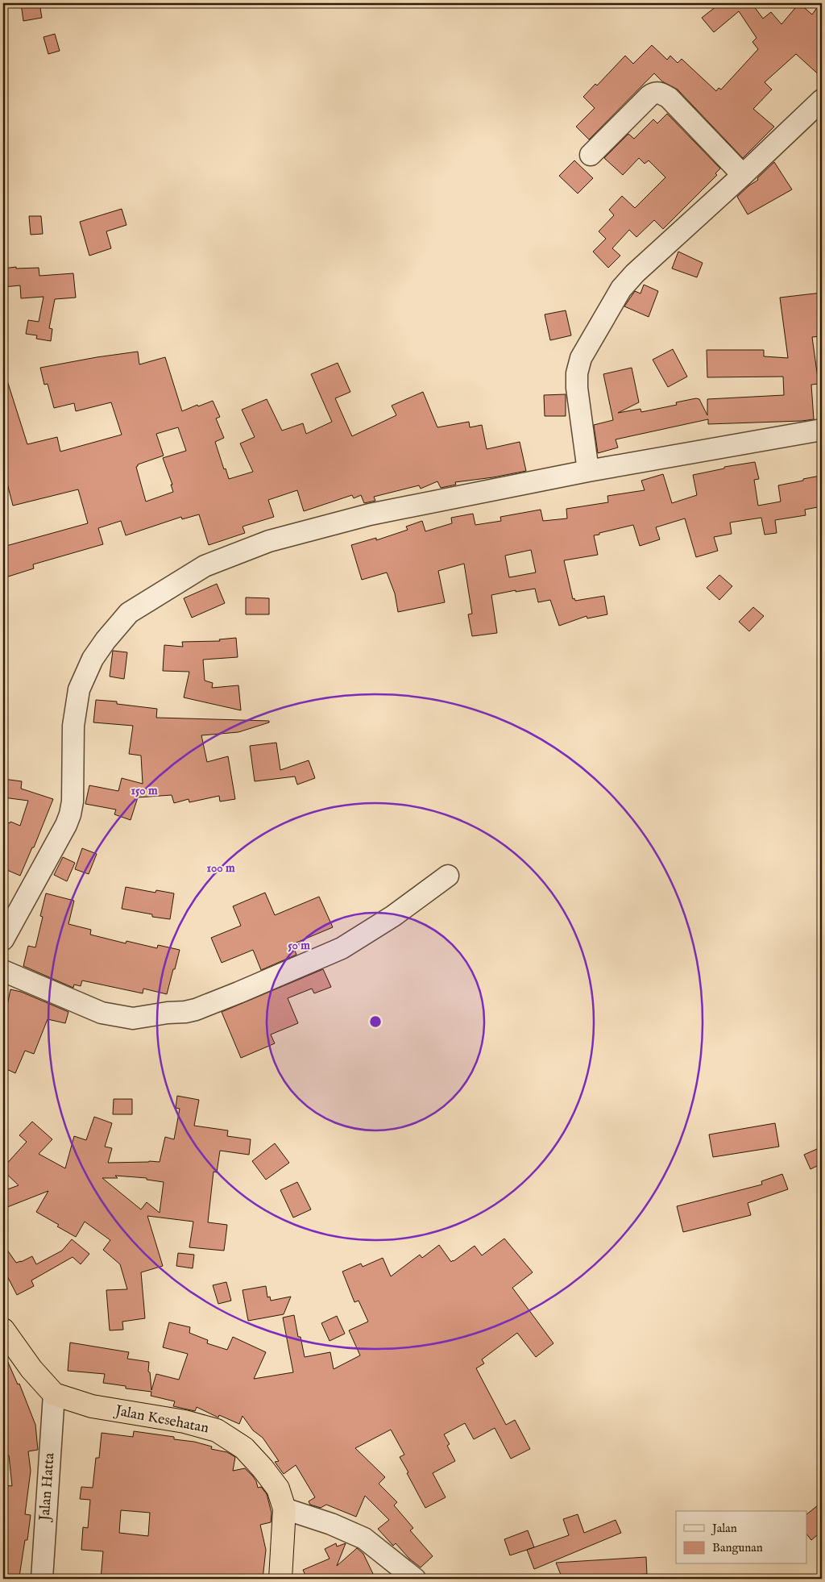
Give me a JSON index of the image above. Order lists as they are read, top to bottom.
{
  "streets": {
    "highway": ["Jalan Kesehatan"],
    "street": ["Jalan Hatta"]
  },
  "crossings": [
    ["Jalan Kesehatan", "Jalan Hatta"]
  ],
  "legend": ["Jalan", "Bangunan"],
  "rings": ["150 m", "100 m", "50 m"]
}
